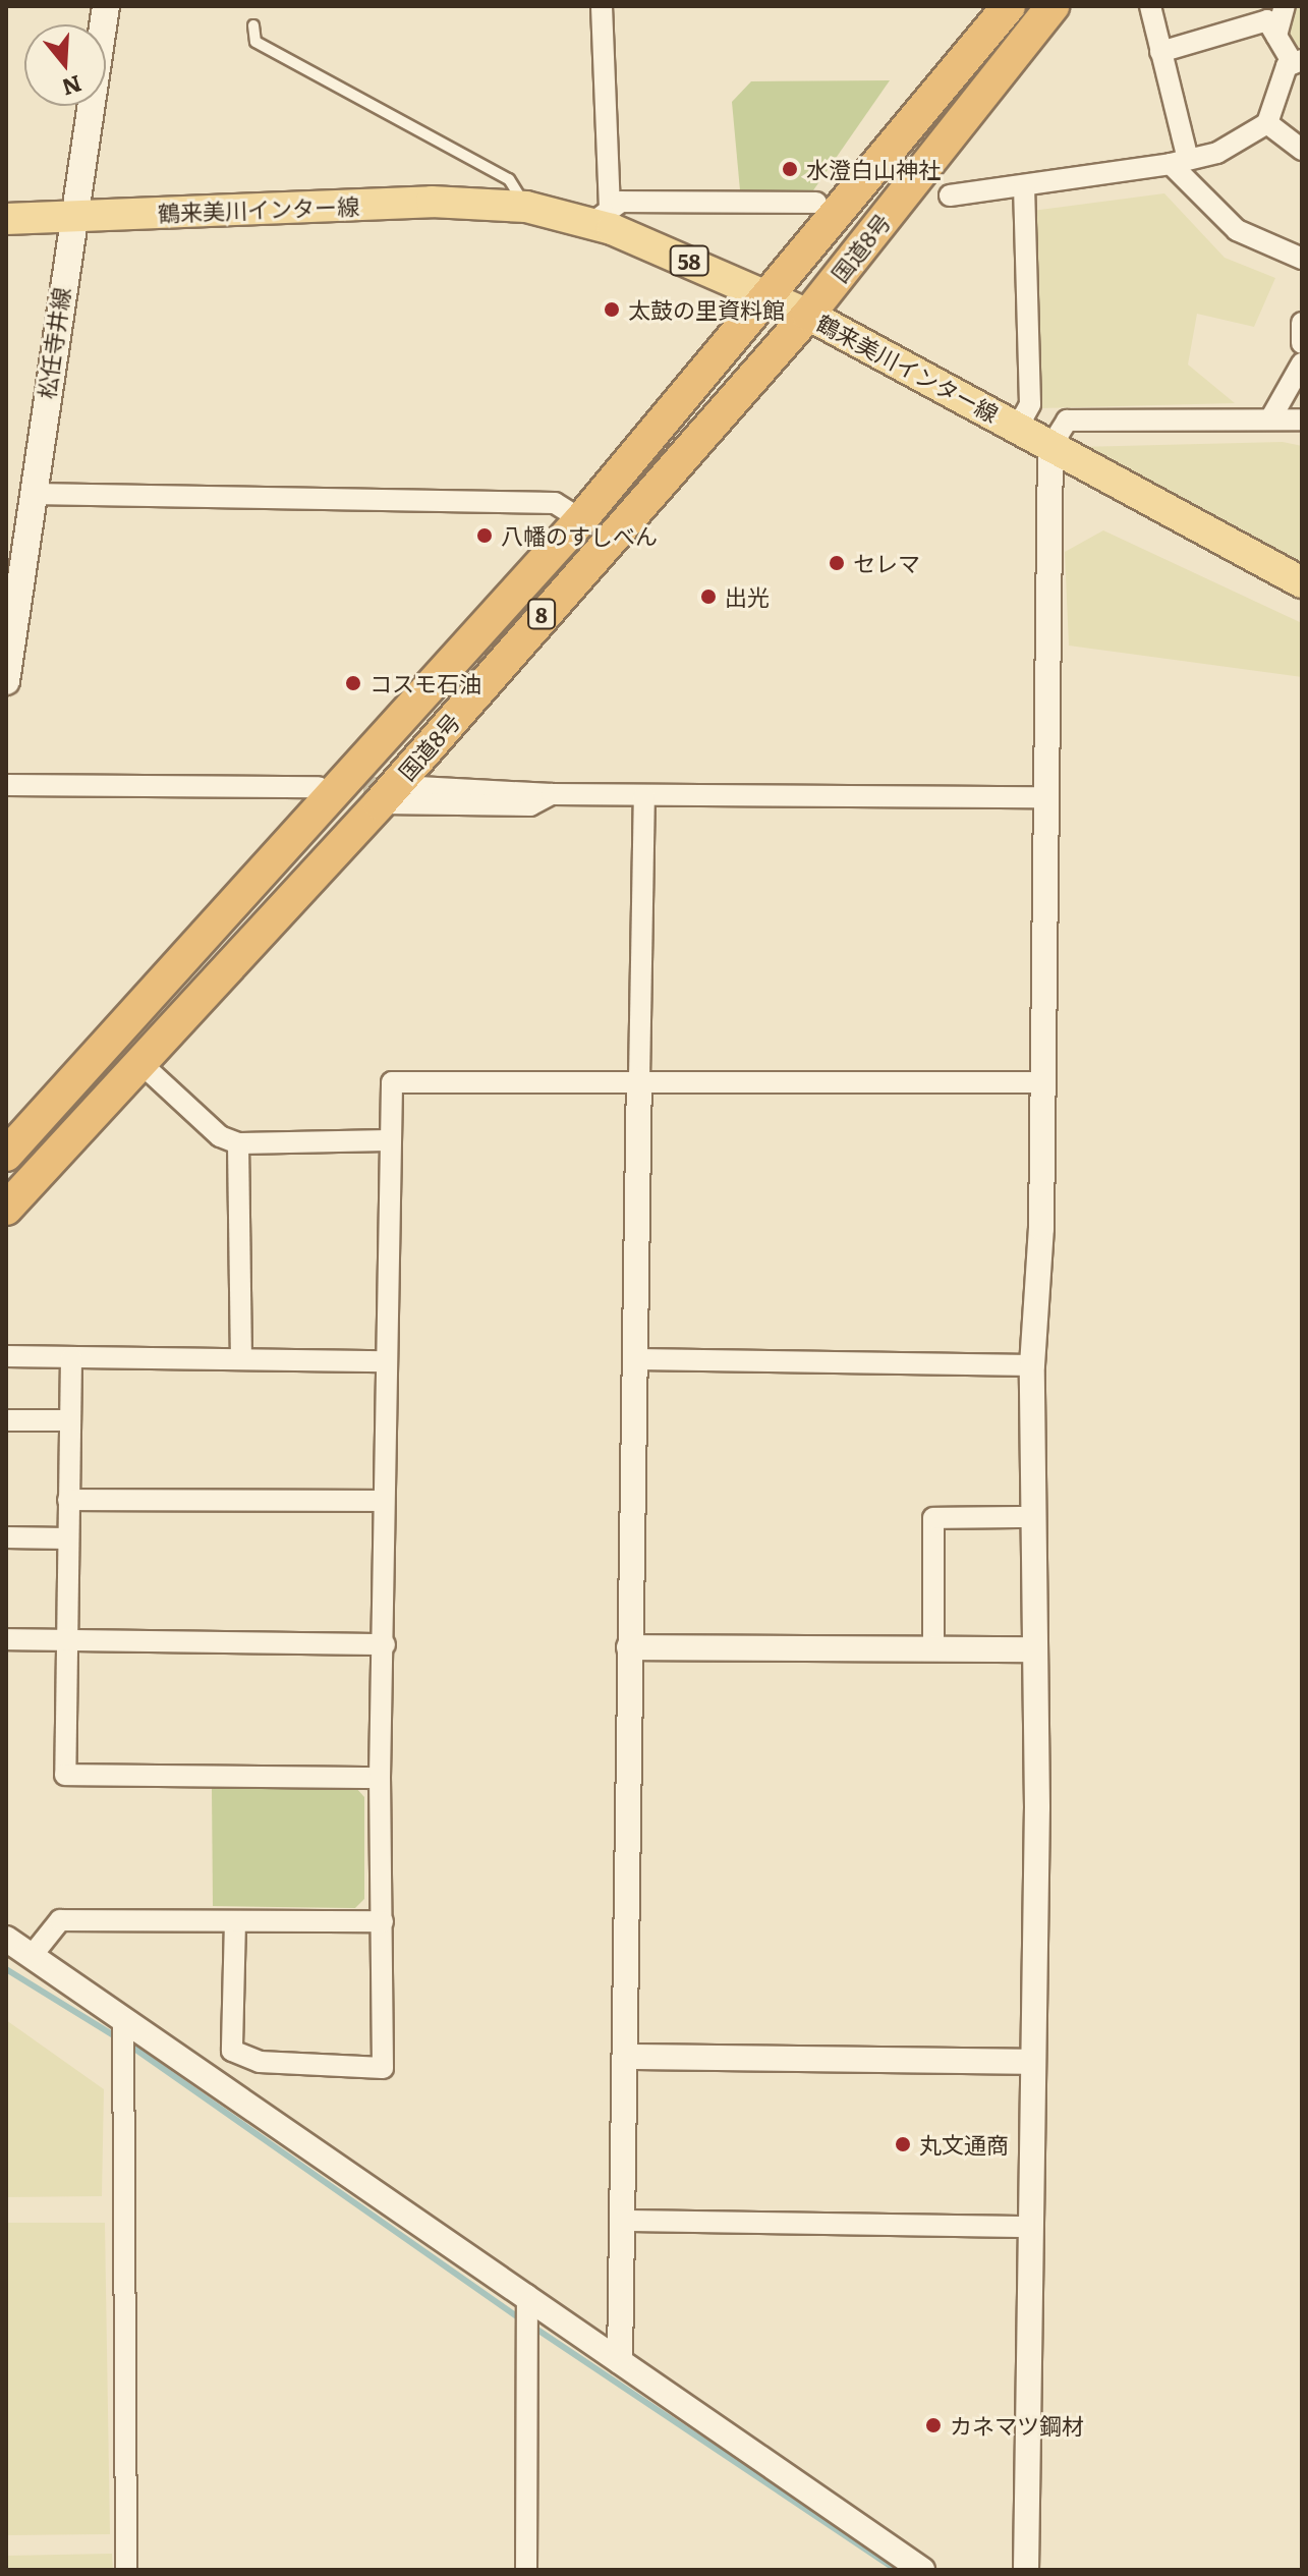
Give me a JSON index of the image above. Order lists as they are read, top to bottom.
{
  "streets": {
    "highway": ["国道8号", "8"],
    "main road": ["鶴来美川インター線", "58", "松任寺井線"]
  },
  "crossings": [
    ["鶴来美川インター線", "国道8号"],
    ["鶴来美川インター線", "松任寺井線"]
  ],
  "places": [
    "水澄白山神社",
    "太鼓の里資料館",
    "八幡のすしべん",
    "セレマ",
    "出光",
    "コスモ石油",
    "丸文通商",
    "カネマツ鋼材"
  ],
  "north": "bottom"
}
